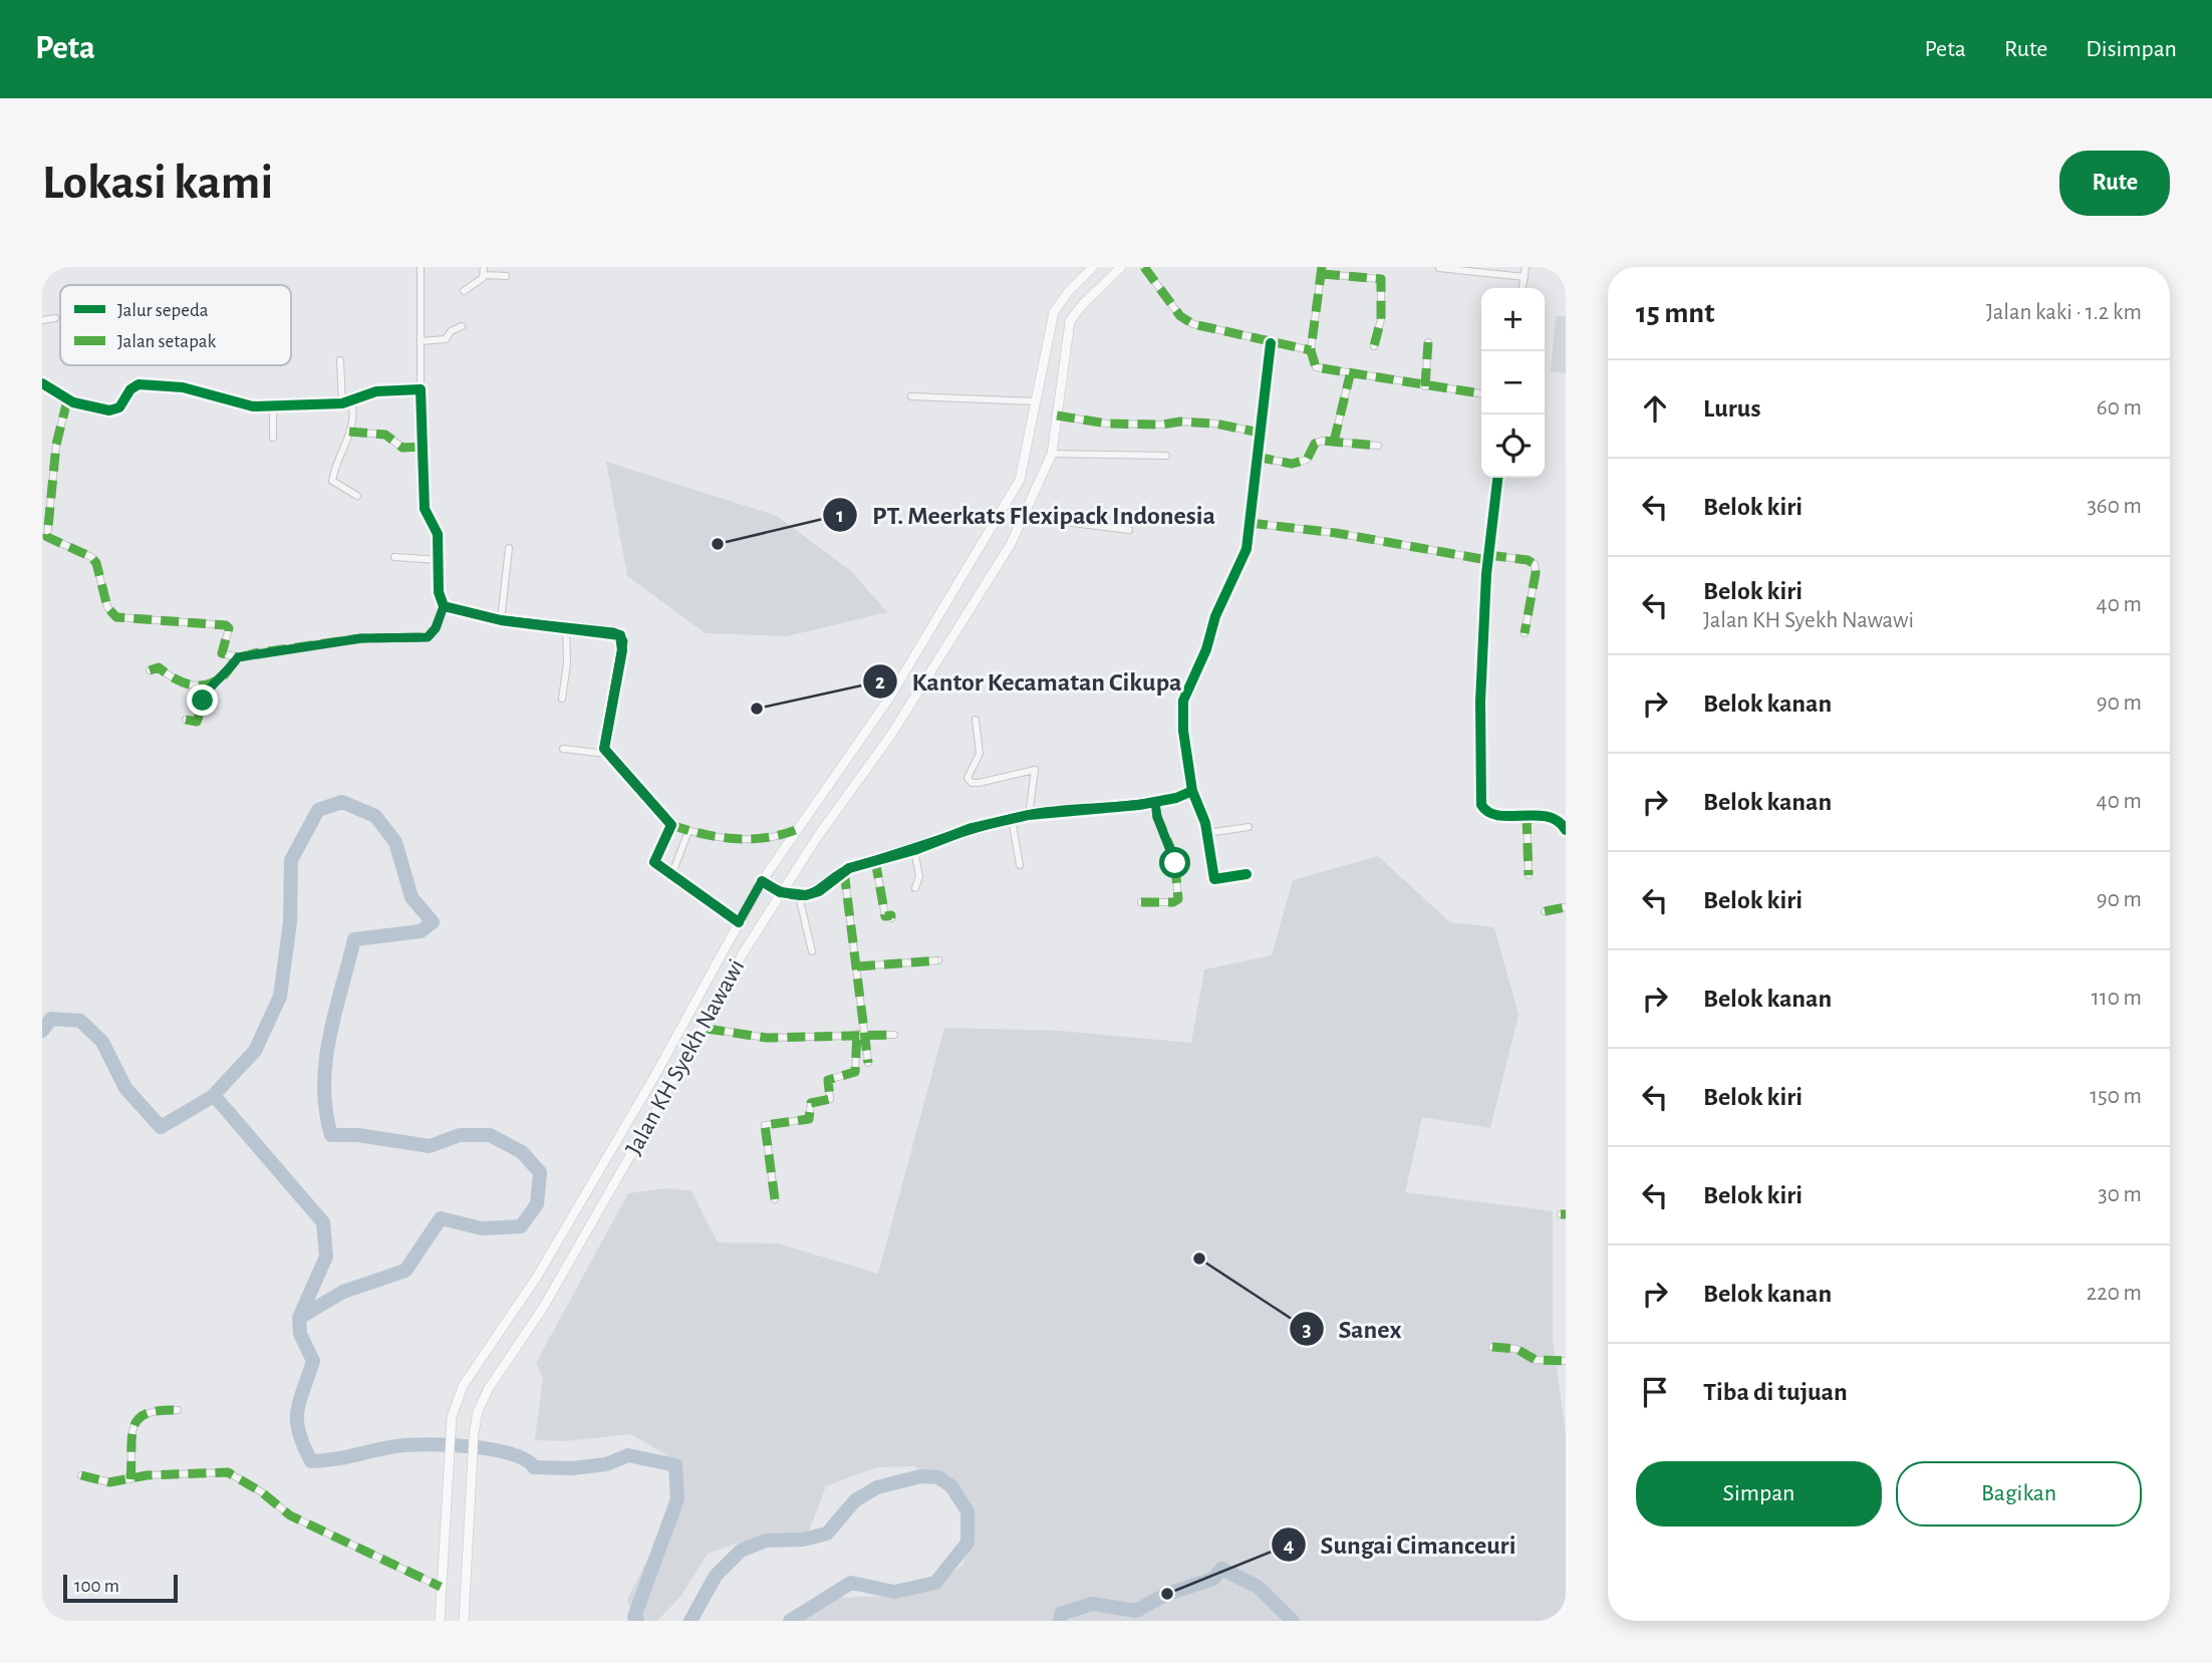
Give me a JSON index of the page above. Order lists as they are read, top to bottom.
{
  "streets": {
    "main road": ["Jalan KH Syekh Nawawi"]
  },
  "places": [
    "PT. Meerkats Flexipack Indonesia",
    "Kantor Kecamatan Cikupa",
    "Sanex",
    "Sungai Cimanceuri"
  ],
  "legend": ["Jalur sepeda", "Jalan setapak"],
  "scale_bar": "100 m",
  "page": {
    "header": "Peta",
    "nav": ["Peta", "Rute", "Disimpan"],
    "buttons": [
      "Rute",
      ["Simpan", "Bagikan"]
    ],
    "title": "Lokasi kami",
    "heading": ["15 mnt", "Jalan kaki · 1.2 km"],
    "map_buttons": ["+", "−"],
    "list": [
      ["Lurus", "60 m"],
      ["Belok kiri", "360 m"],
      ["Belok kiri", "Jalan KH Syekh Nawawi", "40 m"],
      ["Belok kanan", "90 m"],
      ["Belok kanan", "40 m"],
      ["Belok kiri", "90 m"],
      ["Belok kanan", "110 m"],
      ["Belok kiri", "150 m"],
      ["Belok kiri", "30 m"],
      ["Belok kanan", "220 m"],
      "Tiba di tujuan"
    ],
    "scale": "100 m"
  }
}
